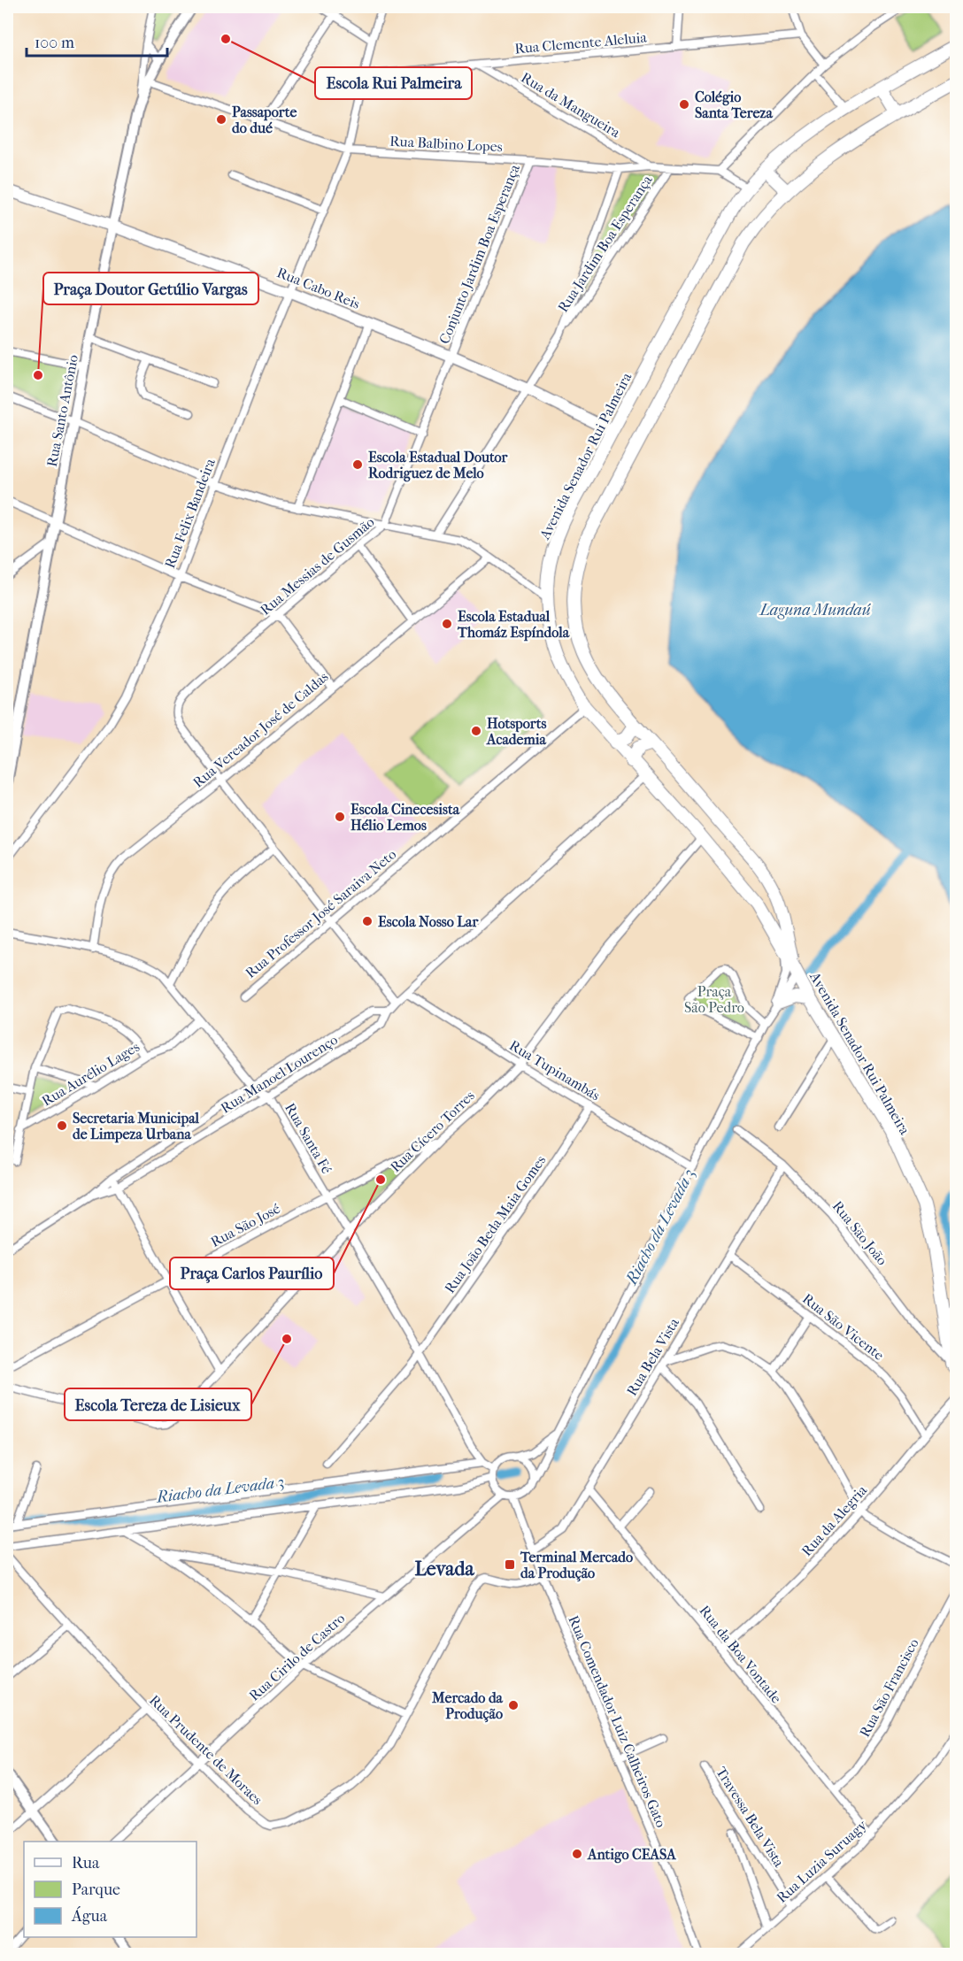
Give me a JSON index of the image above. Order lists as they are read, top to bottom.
{
  "streets": {
    "main road": ["Rua Cabo Reis", "Avenida Senador Rui Palmeira"],
    "street": [
      "Rua Clemente Aleluia",
      "Rua da Mangueira",
      "Rua Balbino Lopes",
      "Rua Jardim Boa Esperança",
      "Conjunto Jardim Boa Esperança",
      "Rua Santo Antônio",
      "Rua Felix Bandeira",
      "Rua Messias de Gusmão",
      "Rua Vereador José de Caldas",
      "Rua Professor José Saraiva Neto",
      "Rua Tupinambás",
      "Rua Aurélio Lages",
      "Rua Manoel Lourenço",
      "Rua Cícero Torres",
      "Rua Santa Fé",
      "Rua João Beda Maia Gomes",
      "Rua São José",
      "Rua São João",
      "Rua São Vicente",
      "Rua Bela Vista",
      "Rua da Alegria",
      "Rua da Boa Vontade",
      "Rua Cirilo de Castro",
      "Rua São Francisco",
      "Rua Comendador Luiz Calheiros Gato",
      "Rua Prudente de Moraes",
      "Travessa Bela Vista",
      "Rua Luzia Suruagy"
    ]
  },
  "crossings": [
    ["Rua Clemente Aleluia", "Rua da Mangueira"],
    ["Rua Clemente Aleluia", "Rua Felix Bandeira"],
    ["Rua da Mangueira", "Rua Balbino Lopes"],
    ["Rua Balbino Lopes", "Rua Jardim Boa Esperança"],
    ["Rua Balbino Lopes", "Conjunto Jardim Boa Esperança"],
    ["Rua Balbino Lopes", "Rua Felix Bandeira"],
    ["Rua Jardim Boa Esperança", "Rua Cabo Reis"],
    ["Conjunto Jardim Boa Esperança", "Rua Cabo Reis"],
    ["Conjunto Jardim Boa Esperança", "Rua Messias de Gusmão"],
    ["Rua Cabo Reis", "Rua Santo Antônio"],
    ["Rua Cabo Reis", "Avenida Senador Rui Palmeira"],
    ["Rua Cabo Reis", "Rua Felix Bandeira"],
    ["Rua Cabo Reis", "Rua Messias de Gusmão"],
    ["Avenida Senador Rui Palmeira", "Rua Professor José Saraiva Neto"],
    ["Avenida Senador Rui Palmeira", "Rua Manoel Lourenço"],
    ["Avenida Senador Rui Palmeira", "Rua Cícero Torres"],
    ["Avenida Senador Rui Palmeira", "Rua São João"],
    ["Rua Messias de Gusmão", "Rua Vereador José de Caldas"],
    ["Rua Vereador José de Caldas", "Rua Santa Fé"],
    ["Rua Tupinambás", "Rua Manoel Lourenço"],
    ["Rua Tupinambás", "Rua Cícero Torres"],
    ["Rua Tupinambás", "Rua João Beda Maia Gomes"],
    ["Rua Aurélio Lages", "Rua Santa Fé"],
    ["Rua Manoel Lourenço", "Rua Santa Fé"],
    ["Rua Cícero Torres", "Rua Santa Fé"],
    ["Rua Cícero Torres", "Rua São José"],
    ["Rua Santa Fé", "Rua João Beda Maia Gomes"],
    ["Rua Santa Fé", "Rua São José"],
    ["Rua Santa Fé", "Rua Cirilo de Castro"],
    ["Rua Santa Fé", "Rua Comendador Luiz Calheiros Gato"],
    ["Rua São João", "Rua Bela Vista"],
    ["Rua São Vicente", "Rua Bela Vista"],
    ["Rua São Vicente", "Rua da Alegria"],
    ["Rua Bela Vista", "Rua da Boa Vontade"],
    ["Rua Bela Vista", "Rua Comendador Luiz Calheiros Gato"],
    ["Rua da Alegria", "Rua da Boa Vontade"],
    ["Rua da Boa Vontade", "Rua São Francisco"],
    ["Rua da Boa Vontade", "Rua Luzia Suruagy"],
    ["Rua Cirilo de Castro", "Rua Comendador Luiz Calheiros Gato"],
    ["Rua Cirilo de Castro", "Rua Prudente de Moraes"],
    ["Rua Comendador Luiz Calheiros Gato", "Rua Prudente de Moraes"],
    ["Travessa Bela Vista", "Rua Luzia Suruagy"]
  ],
  "districts": ["Levada"],
  "water": ["Laguna Mundaú", "Riacho da Levada 3"],
  "parks": ["Praça São Pedro"],
  "places": {
    "other": [
      "Escola Rui Palmeira",
      "Colégio Santa Tereza",
      "Passaporte do dué",
      "Praça Doutor Getúlio Vargas",
      "Escola Estadual Doutor Rodriguez de Melo",
      "Escola Estadual Thomáz Espíndola",
      "Hotsports Academia",
      "Escola Cinecesista Hélio Lemos",
      "Escola Nosso Lar",
      "Secretaria Municipal de Limpeza Urbana",
      "Praça Carlos Paurílio",
      "Escola Tereza de Lisieux",
      "Mercado da Produção",
      "Antigo CEASA"
    ],
    "transit": ["Terminal Mercado da Produção"]
  },
  "legend": ["Rua", "Parque", "Água"],
  "scale_bar": "100 m"
}
